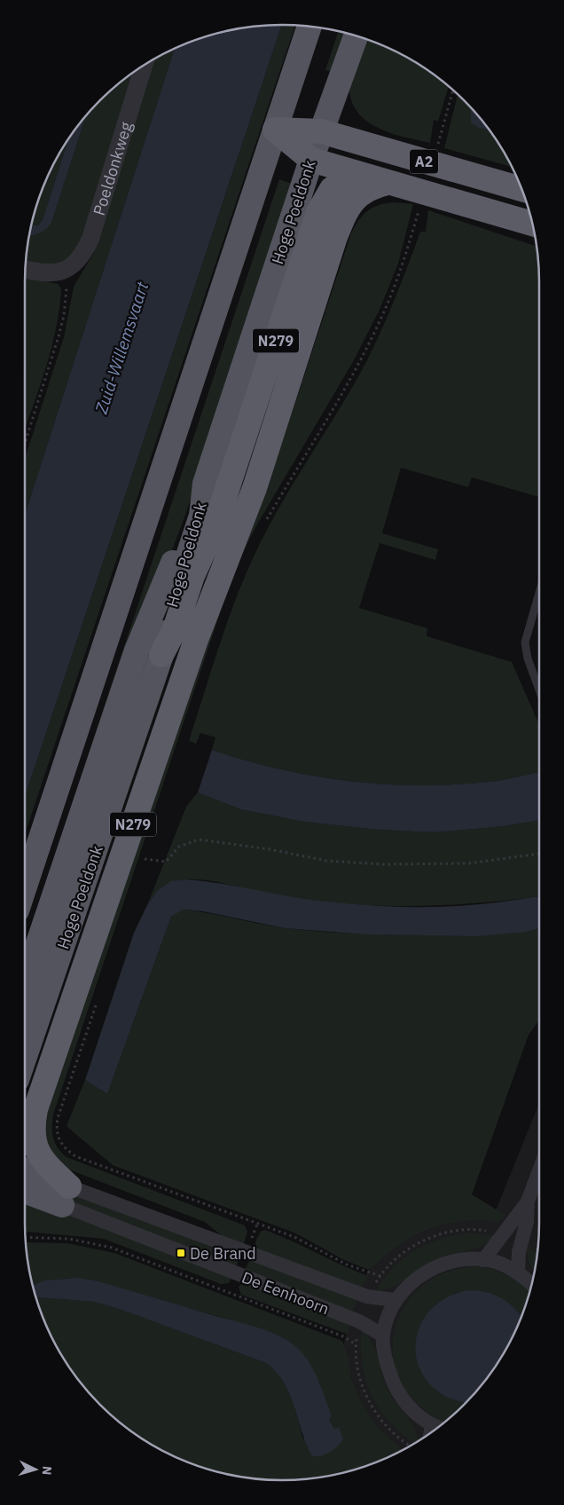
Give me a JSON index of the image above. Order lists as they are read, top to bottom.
{
  "streets": {
    "highway": ["A2", "Hoge Poeldonk", "N279"],
    "street": ["Poeldonkweg", "De Eenhoorn"]
  },
  "crossings": [
    ["A2", "Hoge Poeldonk"],
    ["A2", "N279"],
    ["Hoge Poeldonk", "N279"],
    ["N279", "De Eenhoorn"]
  ],
  "water": ["Zuid-Willemsvaart"],
  "places": {
    "transit": ["De Brand"]
  },
  "north": "right"
}
